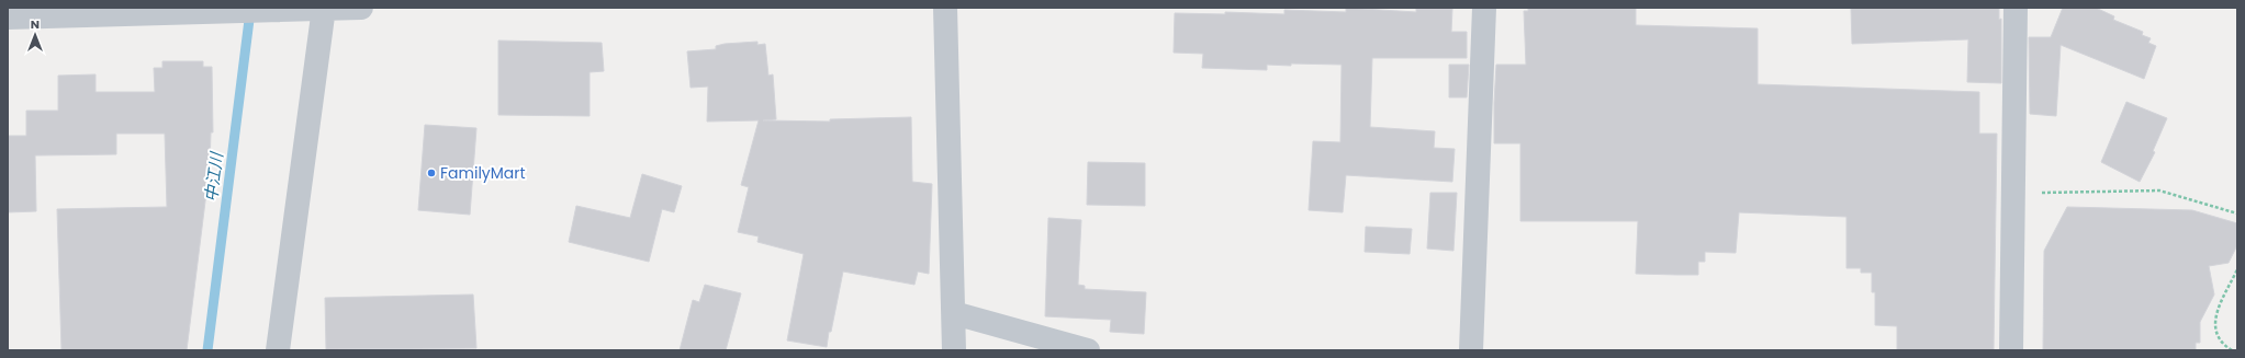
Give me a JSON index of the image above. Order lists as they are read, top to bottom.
{
  "water": ["中江川"],
  "places": ["FamilyMart"],
  "north": "top"
}
